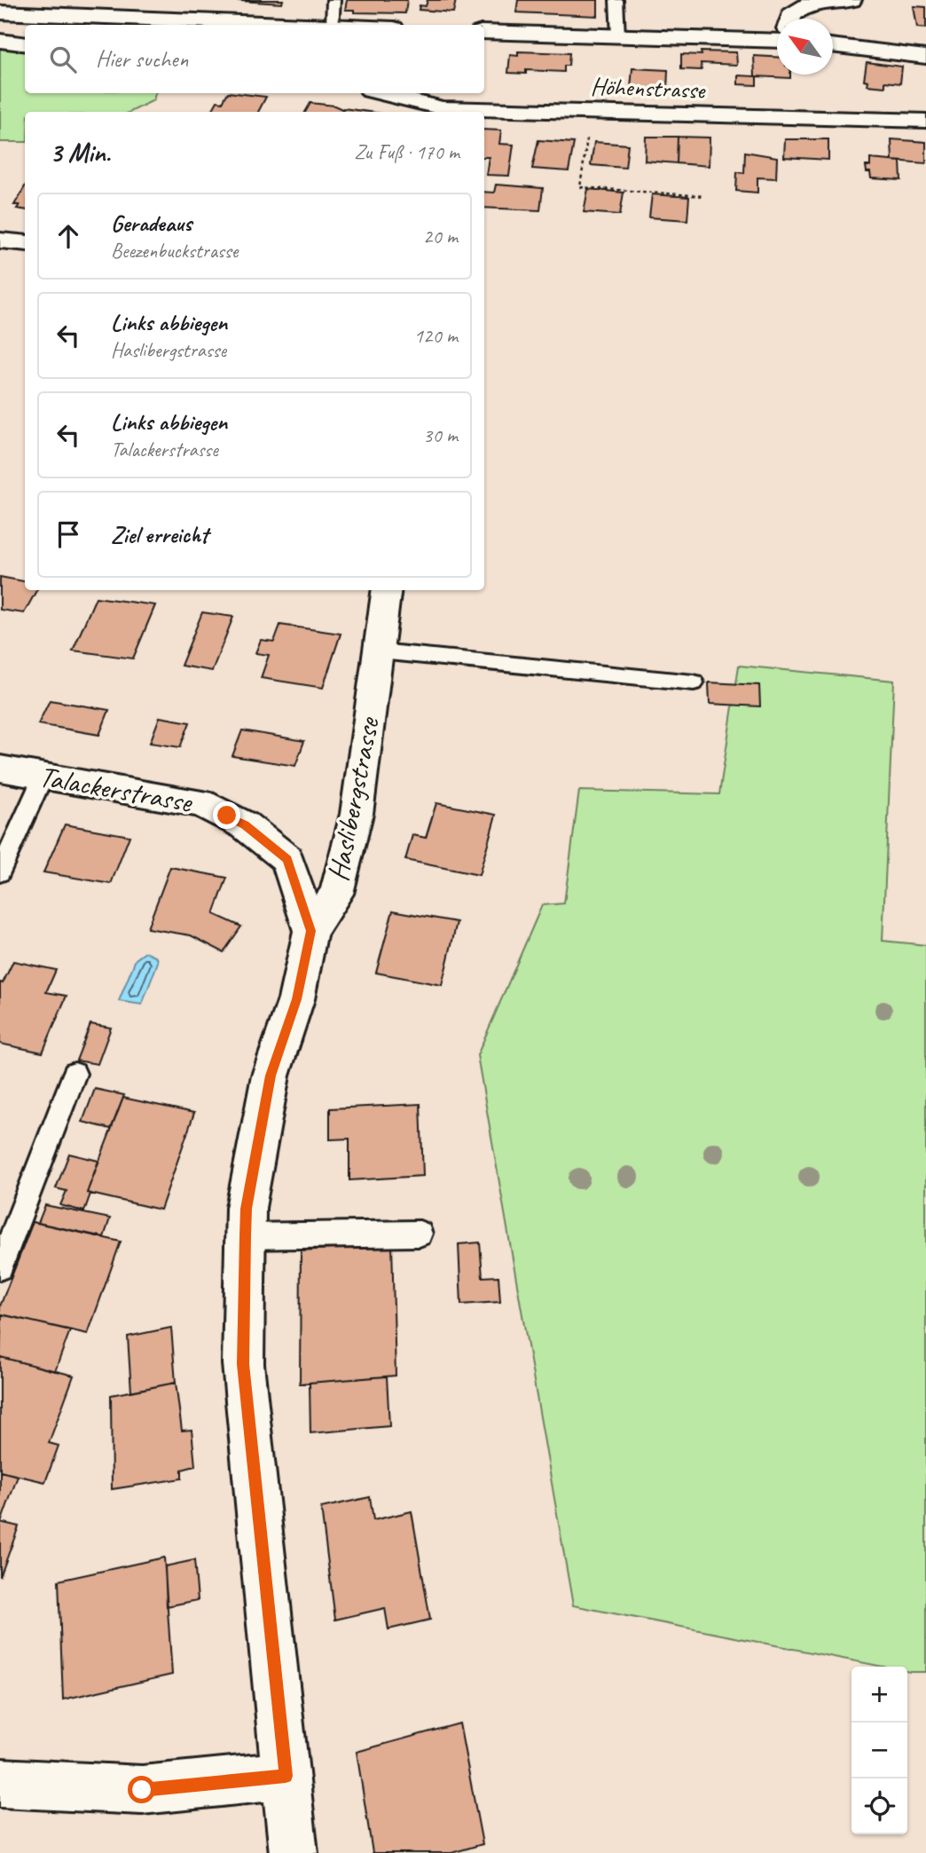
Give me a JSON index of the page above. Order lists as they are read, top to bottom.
{
  "streets": {
    "street": ["Höhenstrasse", "Talackerstrasse", "Haslibergstrasse"]
  },
  "crossings": [
    ["Talackerstrasse", "Haslibergstrasse"]
  ],
  "north": "top left",
  "page": {
    "search": "Hier suchen",
    "heading": ["3 Min.", "Zu Fuß · 170 m"],
    "list": [
      ["Geradeaus", "Beezenbuckstrasse", "20 m"],
      ["Links abbiegen", "Haslibergstrasse", "120 m"],
      ["Links abbiegen", "Talackerstrasse", "30 m"],
      "Ziel erreicht"
    ],
    "map_buttons": ["+", "−"]
  }
}
